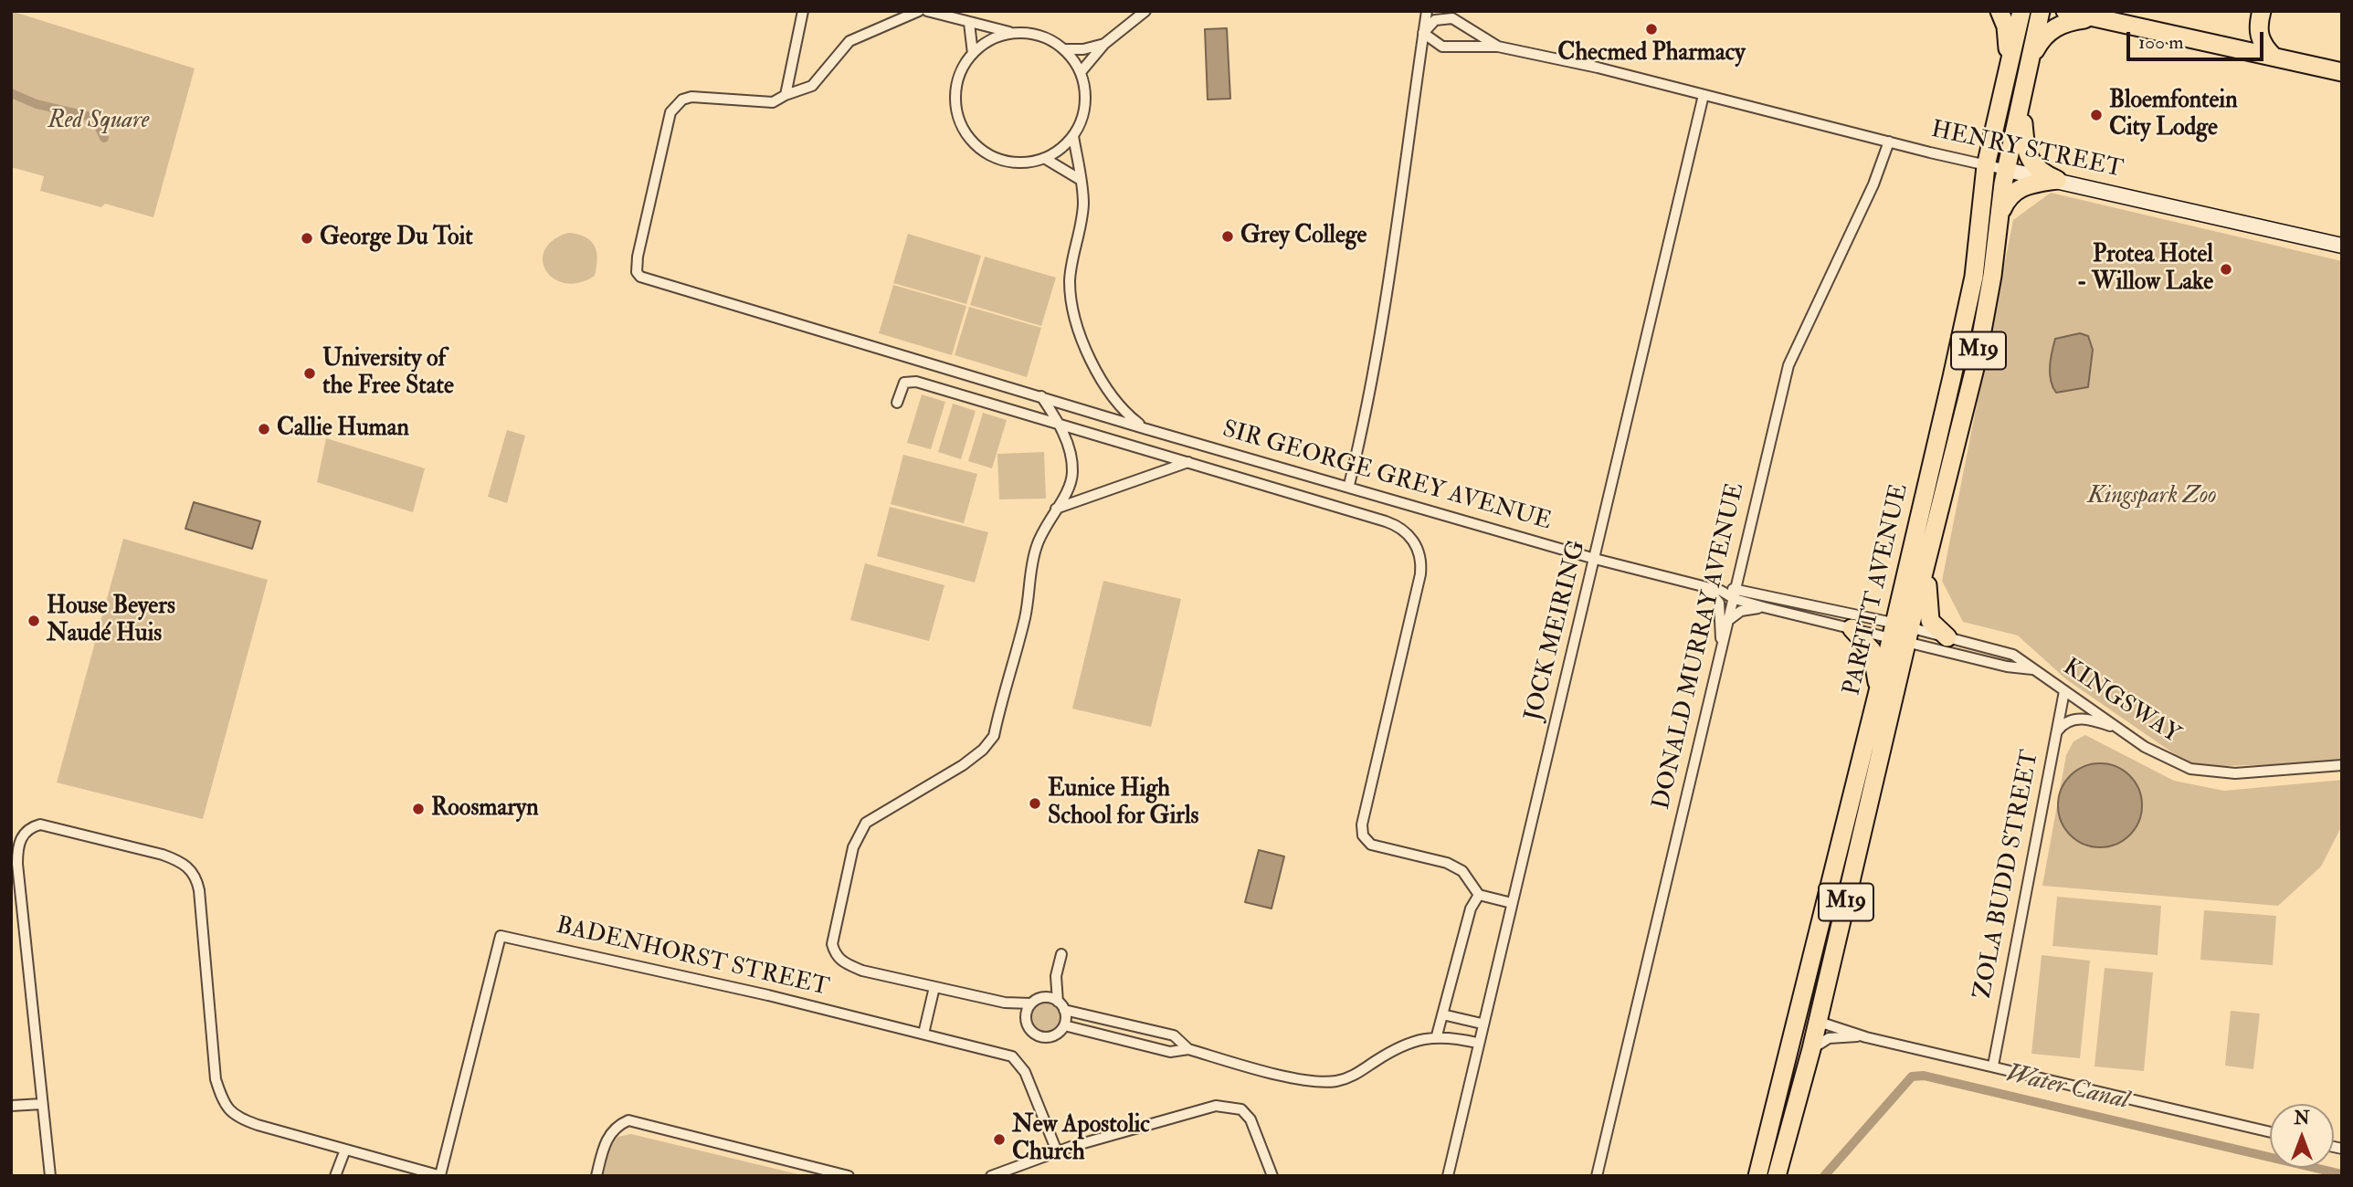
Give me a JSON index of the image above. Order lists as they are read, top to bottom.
{
  "streets": {
    "highway": ["M19", "PARFITT AVENUE"],
    "street": [
      "HENRY STREET",
      "SIR GEORGE GREY AVENUE",
      "JOCK MEIRING",
      "DONALD MURRAY AVENUE",
      "KINGSWAY",
      "ZOLA BUDD STREET",
      "BADENHORST STREET"
    ]
  },
  "crossings": [
    ["HENRY STREET", "PARFITT AVENUE"],
    ["HENRY STREET", "JOCK MEIRING"],
    ["HENRY STREET", "DONALD MURRAY AVENUE"],
    ["SIR GEORGE GREY AVENUE", "PARFITT AVENUE"],
    ["SIR GEORGE GREY AVENUE", "JOCK MEIRING"],
    ["SIR GEORGE GREY AVENUE", "DONALD MURRAY AVENUE"],
    ["SIR GEORGE GREY AVENUE", "KINGSWAY"],
    ["PARFITT AVENUE", "KINGSWAY"],
    ["KINGSWAY", "ZOLA BUDD STREET"]
  ],
  "water": ["Water Canal"],
  "parks": ["Red Square", "Kingspark Zoo"],
  "places": [
    "Checmed Pharmacy",
    "Bloemfontein City Lodge",
    "Grey College",
    "George Du Toit",
    "Protea Hotel - Willow Lake",
    "University of the Free State",
    "Callie Human",
    "House Beyers Naudé Huis",
    "Eunice High School for Girls",
    "Roosmaryn",
    "New Apostolic Church"
  ],
  "scale_bar": "100 m",
  "north": "top"
}
